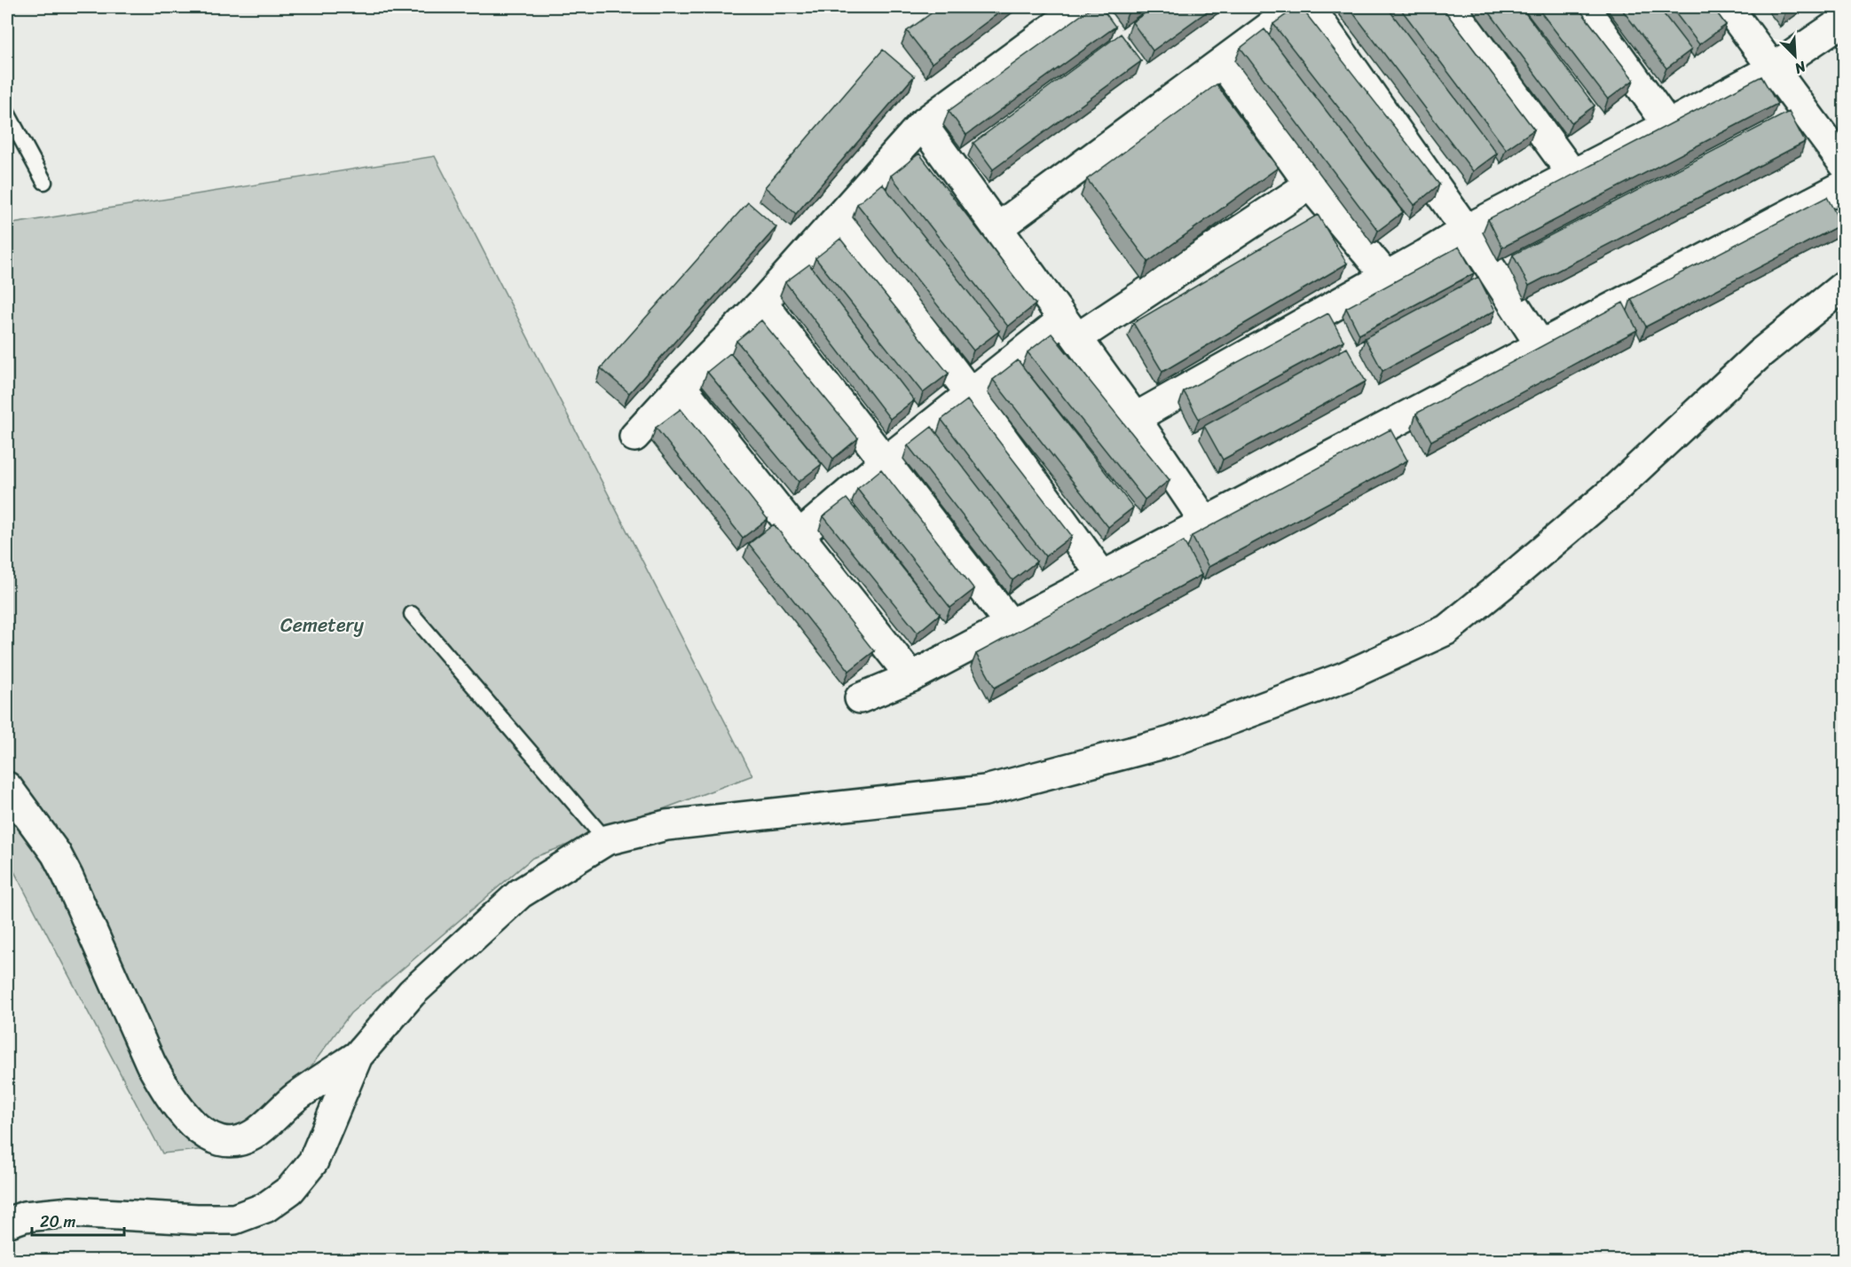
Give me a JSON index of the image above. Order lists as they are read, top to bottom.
{
  "parks": ["Cemetery"],
  "scale_bar": "20 m",
  "north": "bottom right"
}
